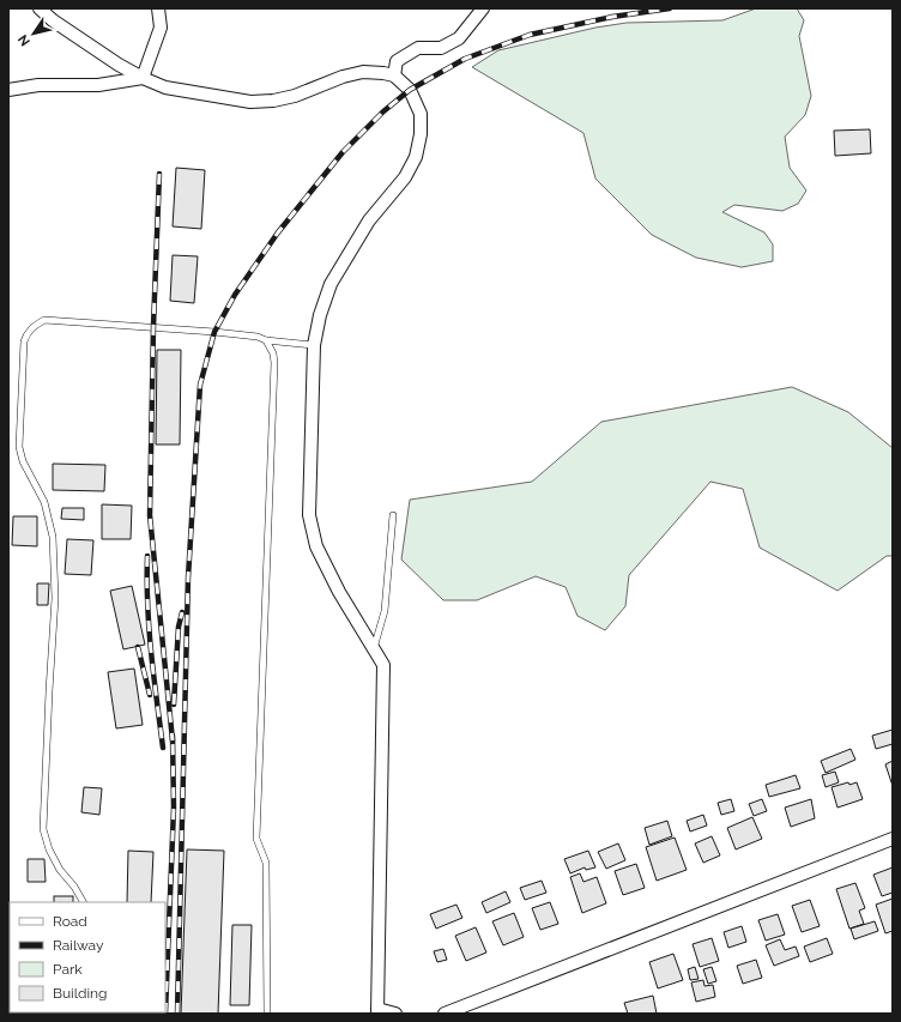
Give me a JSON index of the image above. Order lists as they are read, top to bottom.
{
  "legend": [
    "Road",
    "Railway",
    "Park",
    "Building"
  ],
  "north": "bottom left"
}
